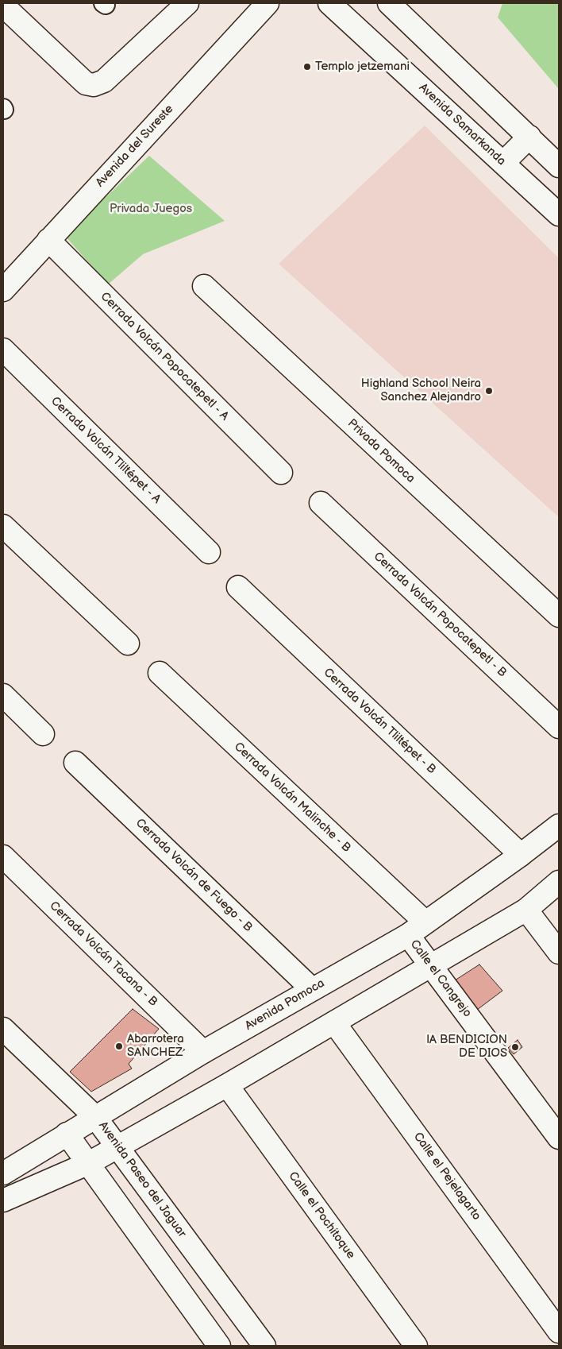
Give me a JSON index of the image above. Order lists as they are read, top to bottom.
{
  "streets": {
    "street": [
      "Avenida Samarkanda",
      "Avenida del Sureste",
      "Cerrada Volcán Popocatepetl - A",
      "Cerrada Volcán Tliltépet - A",
      "Privada Pomoca",
      "Cerrada Volcán Popocatepetl - B",
      "Cerrada Volcán Tliltépet - B",
      "Cerrada Volcán Malinche - B",
      "Cerrada Volcán de Fuego - B",
      "Cerrada Volcán Tacana - B",
      "Calle el Cangrejo",
      "Avenida Pomoca",
      "Calle el Pejelagarto",
      "Avenida Paseo del Jaguar",
      "Calle el Pochitoque"
    ]
  },
  "crossings": [
    ["Avenida del Sureste", "Cerrada Volcán Popocatepetl - A"],
    ["Cerrada Volcán Tliltépet - B", "Avenida Pomoca"],
    ["Cerrada Volcán Malinche - B", "Avenida Pomoca"],
    ["Cerrada Volcán de Fuego - B", "Avenida Pomoca"],
    ["Cerrada Volcán Tacana - B", "Avenida Pomoca"],
    ["Calle el Cangrejo", "Avenida Pomoca"],
    ["Avenida Pomoca", "Avenida Paseo del Jaguar"]
  ],
  "parks": ["Privada Juegos"],
  "places": [
    "Templo jetzemani",
    "Highland School Neira Sanchez Alejandro",
    "Abarrotera SANCHEZ",
    "lA BENDICION DE DIOS"
  ]
}
